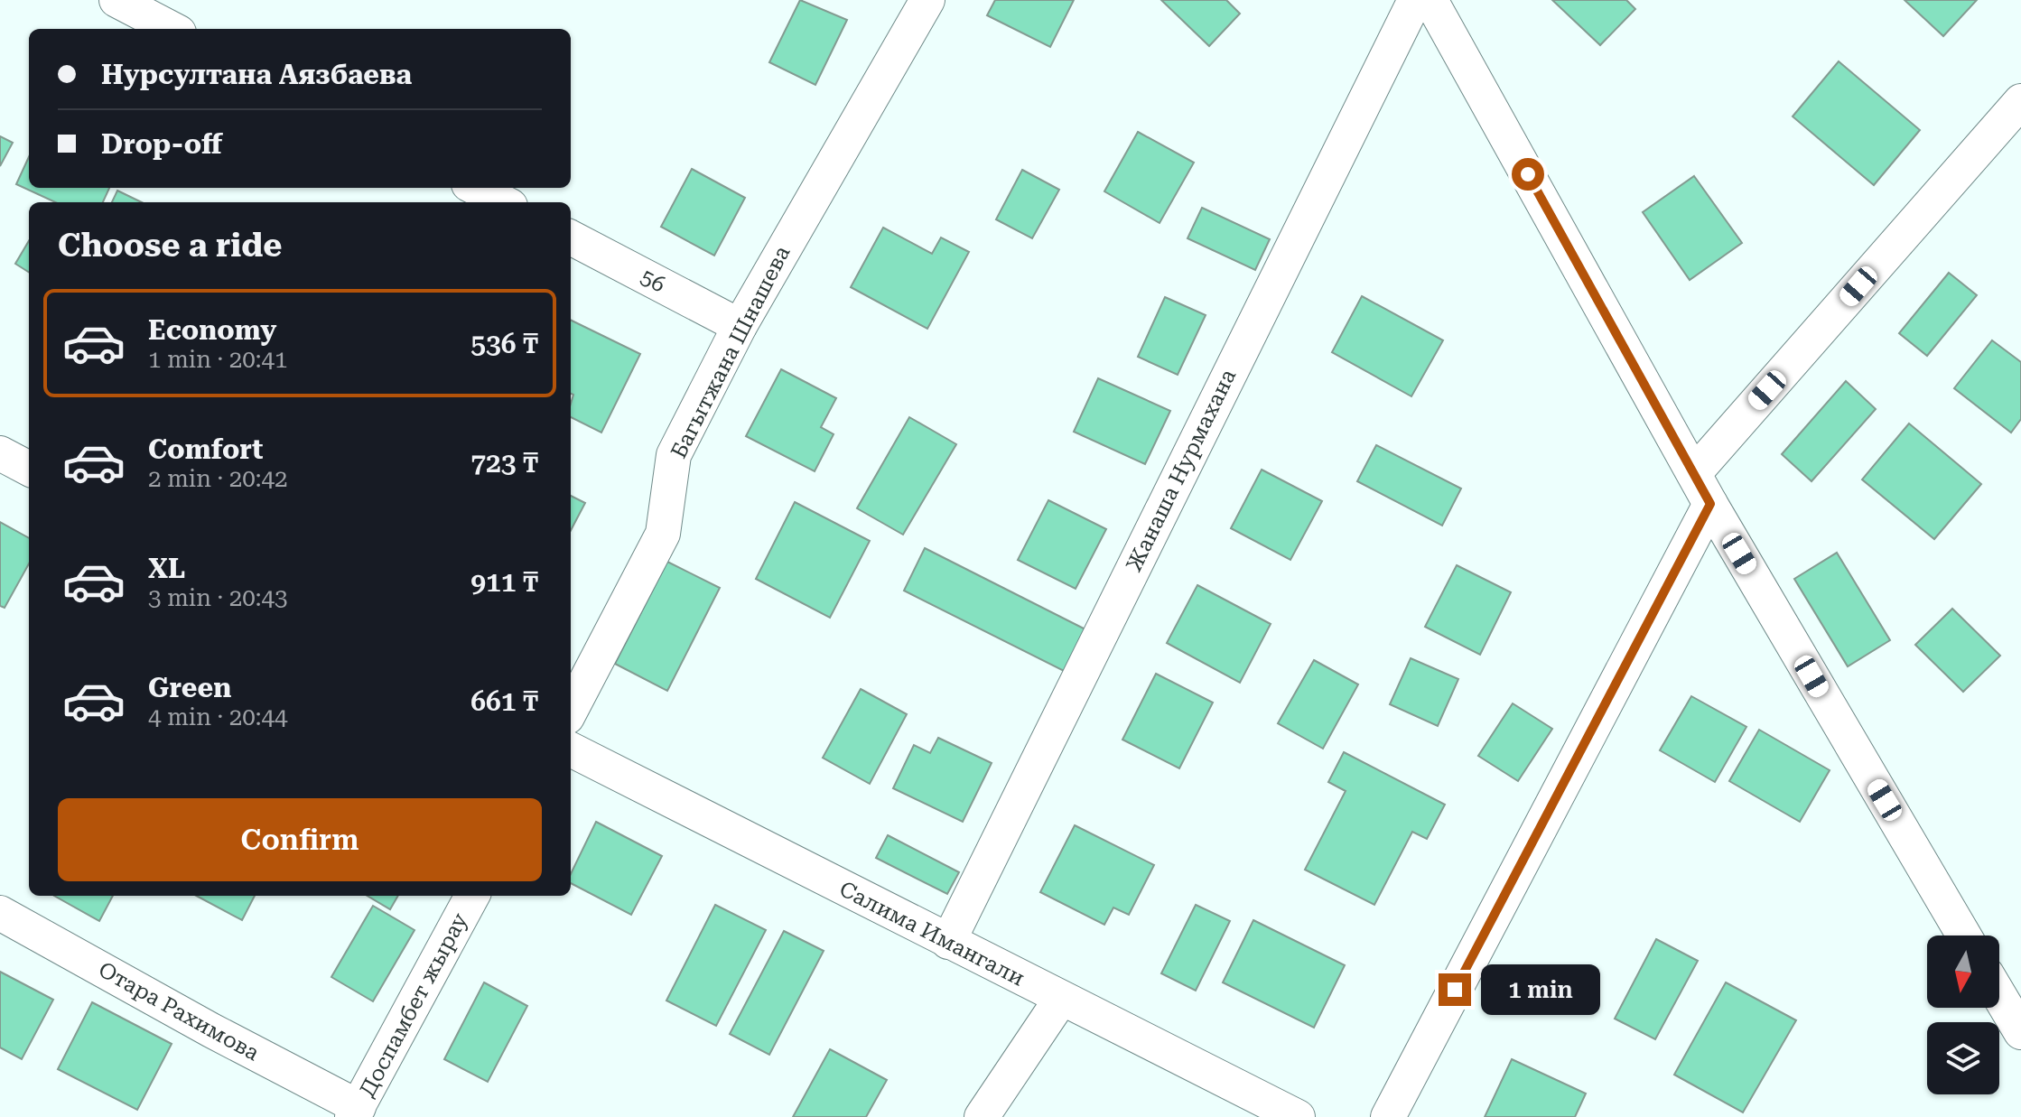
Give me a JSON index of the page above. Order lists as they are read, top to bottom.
{
  "streets": {
    "street": [
      "56",
      "Багытжана Шнашева",
      "Жанаша Нурмахана",
      "Салима Имангали",
      "Доспамбет жырау",
      "Отара Рахимова"
    ]
  },
  "crossings": [
    ["56", "Багытжана Шнашева"],
    ["Жанаша Нурмахана", "Салима Имангали"],
    ["Доспамбет жырау", "Отара Рахимова"]
  ],
  "north": "bottom",
  "page": {
    "banner": ["Нурсултана Аязбаева", "Drop-off"],
    "heading": "Choose a ride",
    "list": [
      {
        "name": "Economy",
        "note": "1 min · 20:41",
        "value": "536 ₸"
      },
      {
        "name": "Comfort",
        "note": "2 min · 20:42",
        "value": "723 ₸"
      },
      {
        "name": "XL",
        "note": "3 min · 20:43",
        "value": "911 ₸"
      },
      {
        "name": "Green",
        "note": "4 min · 20:44",
        "value": "661 ₸"
      }
    ],
    "buttons": "Confirm",
    "bubble": "1 min"
  }
}
